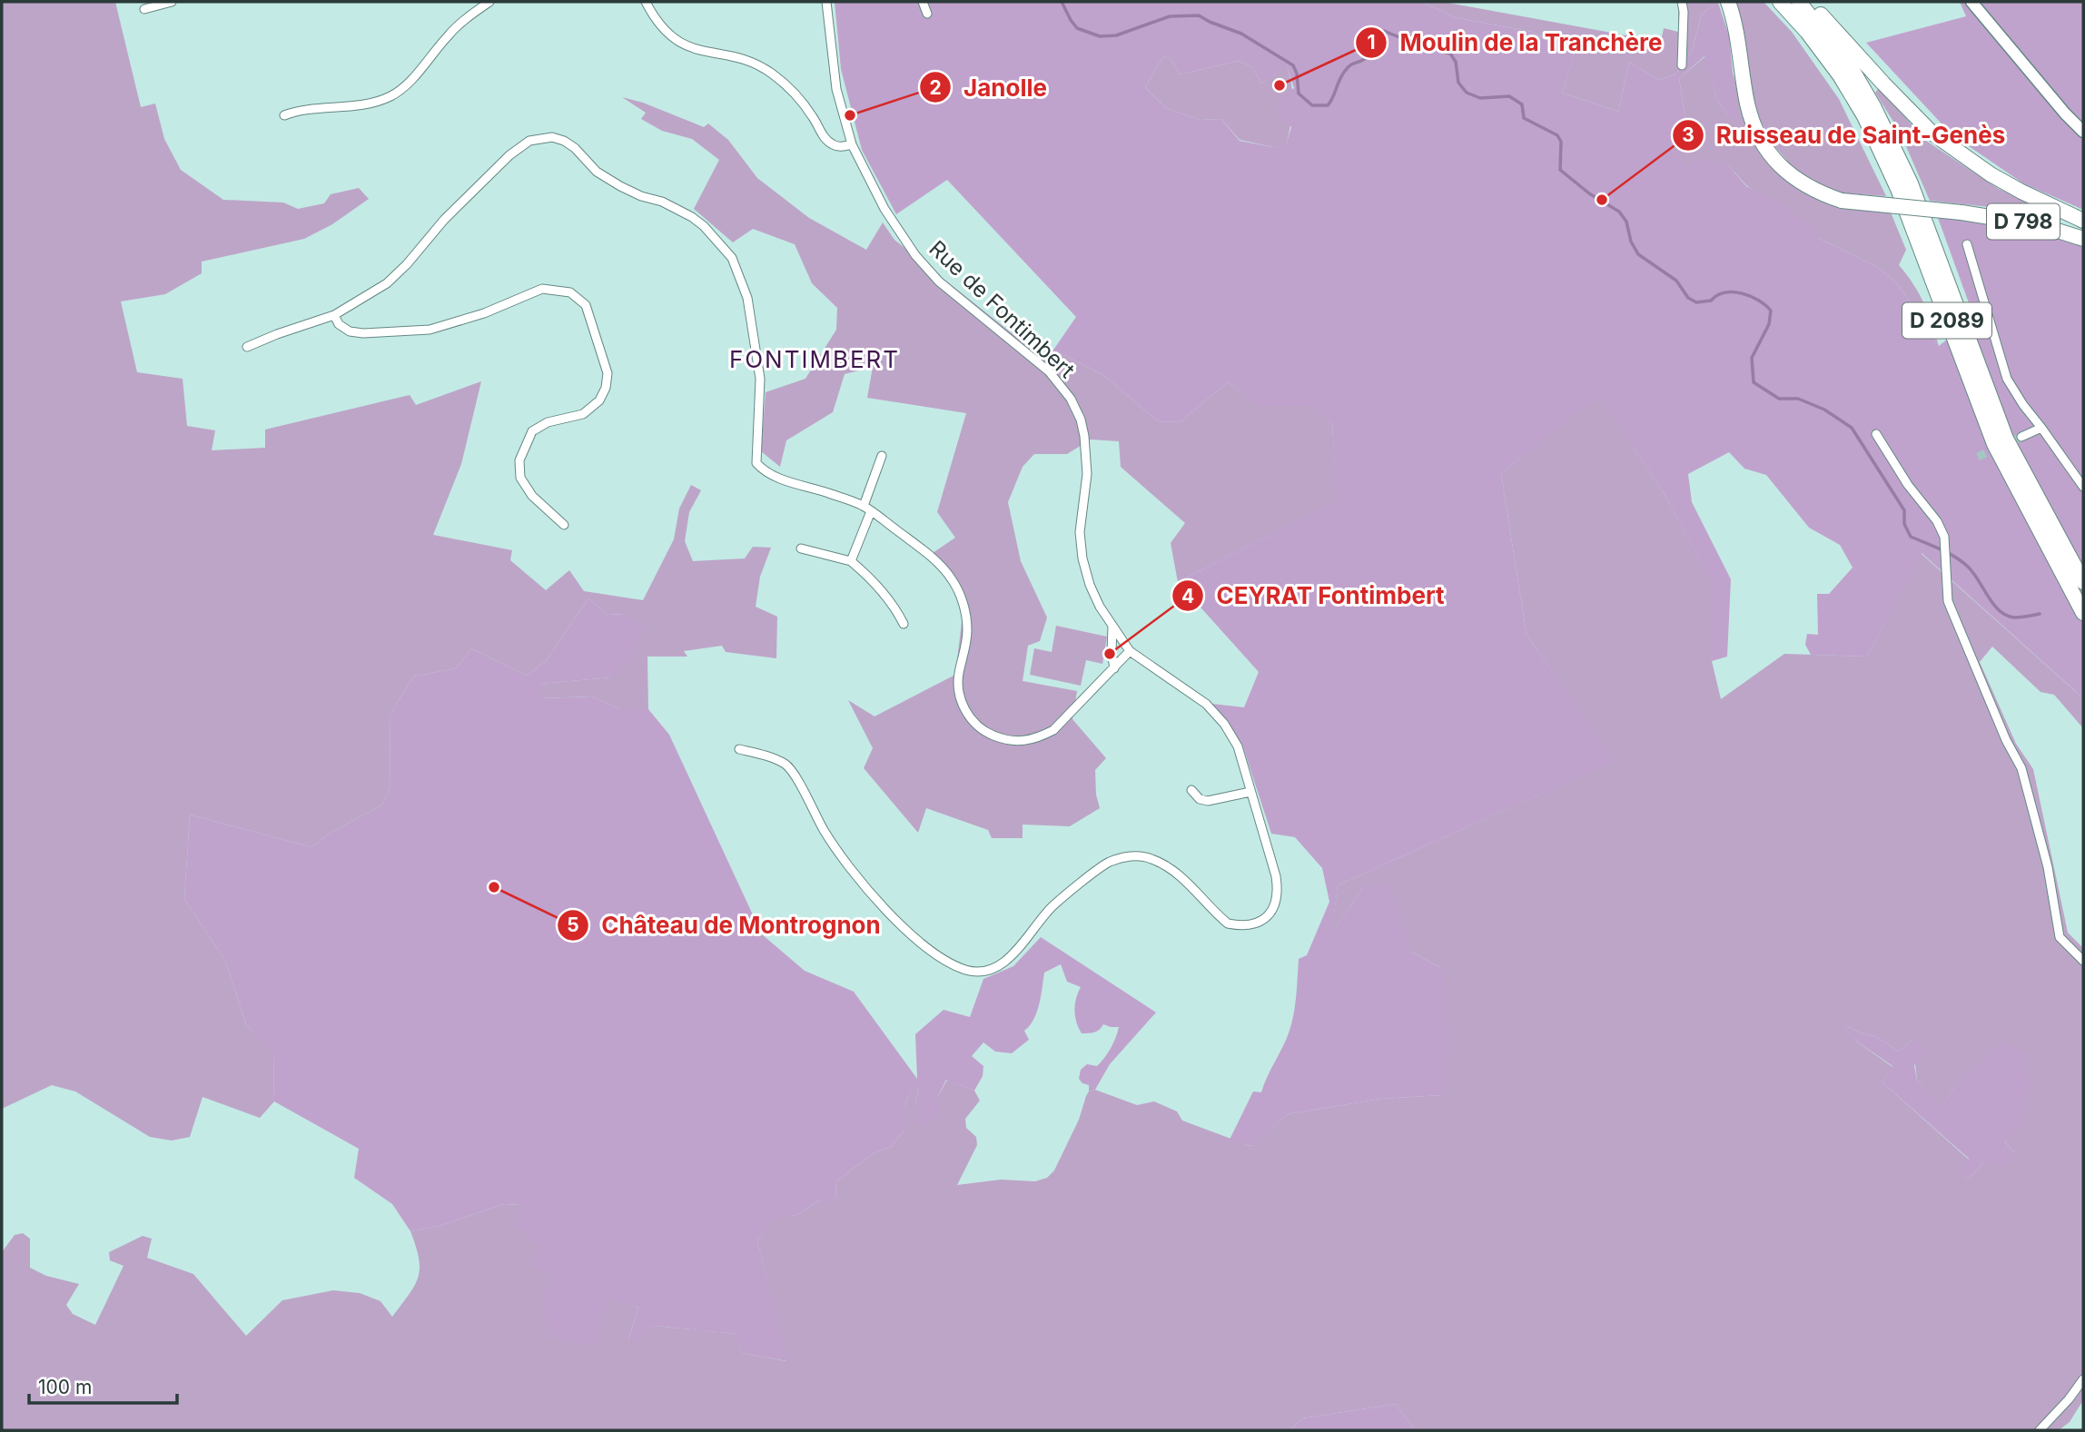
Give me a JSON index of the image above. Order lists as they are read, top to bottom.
{
  "streets": {
    "highway": ["D 798", "D 2089"],
    "street": ["Rue de Fontimbert"]
  },
  "districts": ["FONTIMBERT"],
  "places": [
    "Moulin de la Tranchère",
    "Janolle",
    "Ruisseau de Saint-Genès",
    "CEYRAT Fontimbert",
    "Château de Montrognon"
  ],
  "scale_bar": "100 m"
}
